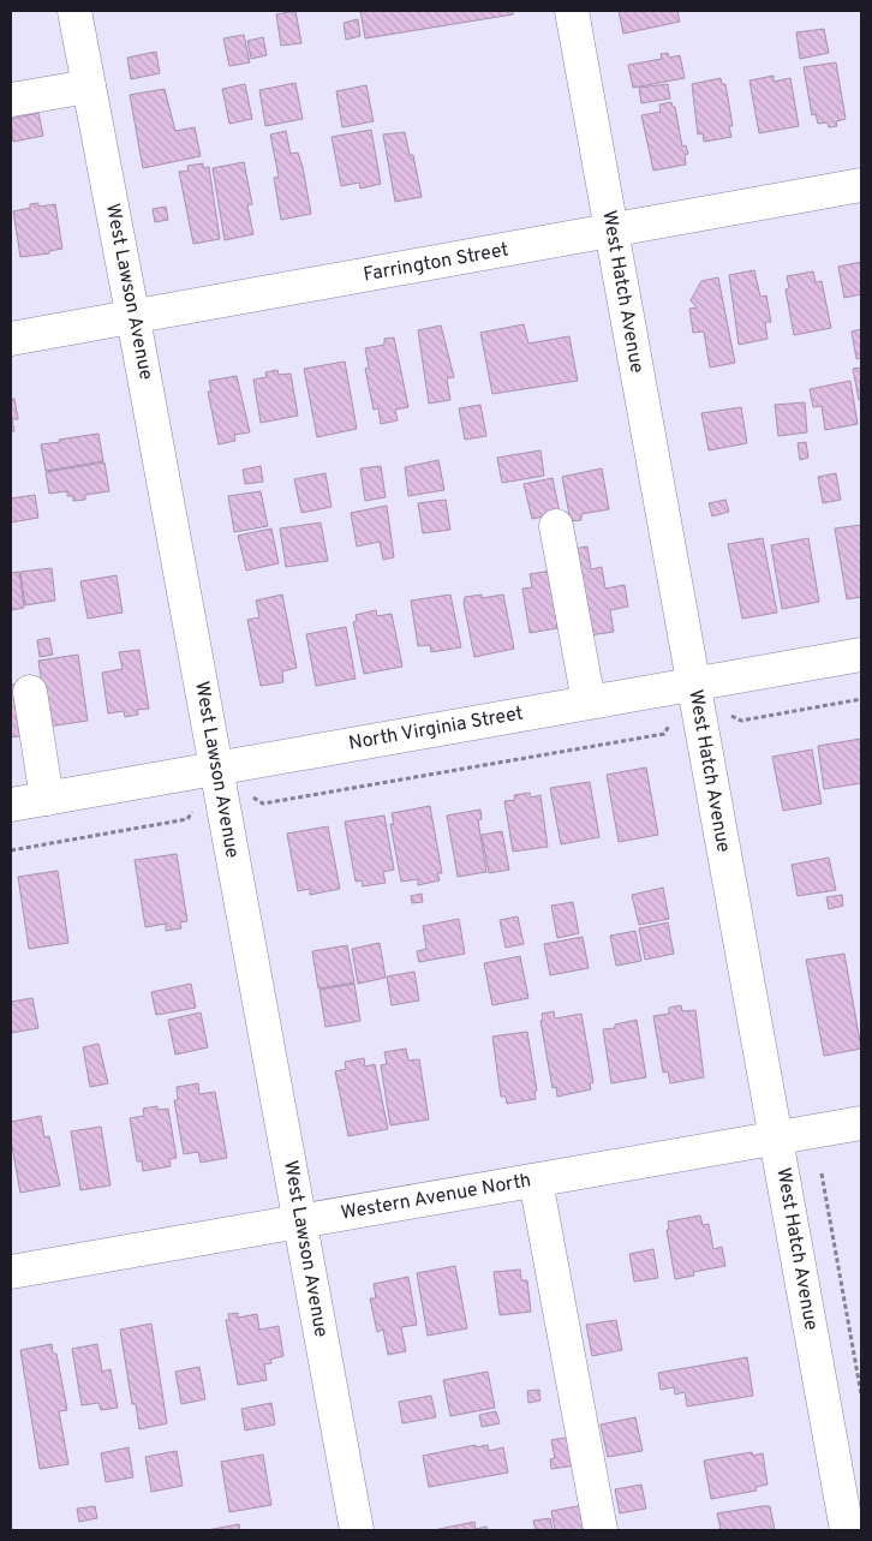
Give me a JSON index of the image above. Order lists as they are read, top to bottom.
{
  "streets": {
    "street": [
      "Farrington Street",
      "West Lawson Avenue",
      "West Hatch Avenue",
      "North Virginia Street",
      "Western Avenue North"
    ]
  },
  "crossings": [
    ["Farrington Street", "West Lawson Avenue"],
    ["Farrington Street", "West Hatch Avenue"],
    ["West Lawson Avenue", "North Virginia Street"],
    ["West Lawson Avenue", "Western Avenue North"],
    ["West Hatch Avenue", "North Virginia Street"],
    ["West Hatch Avenue", "Western Avenue North"]
  ]
}
